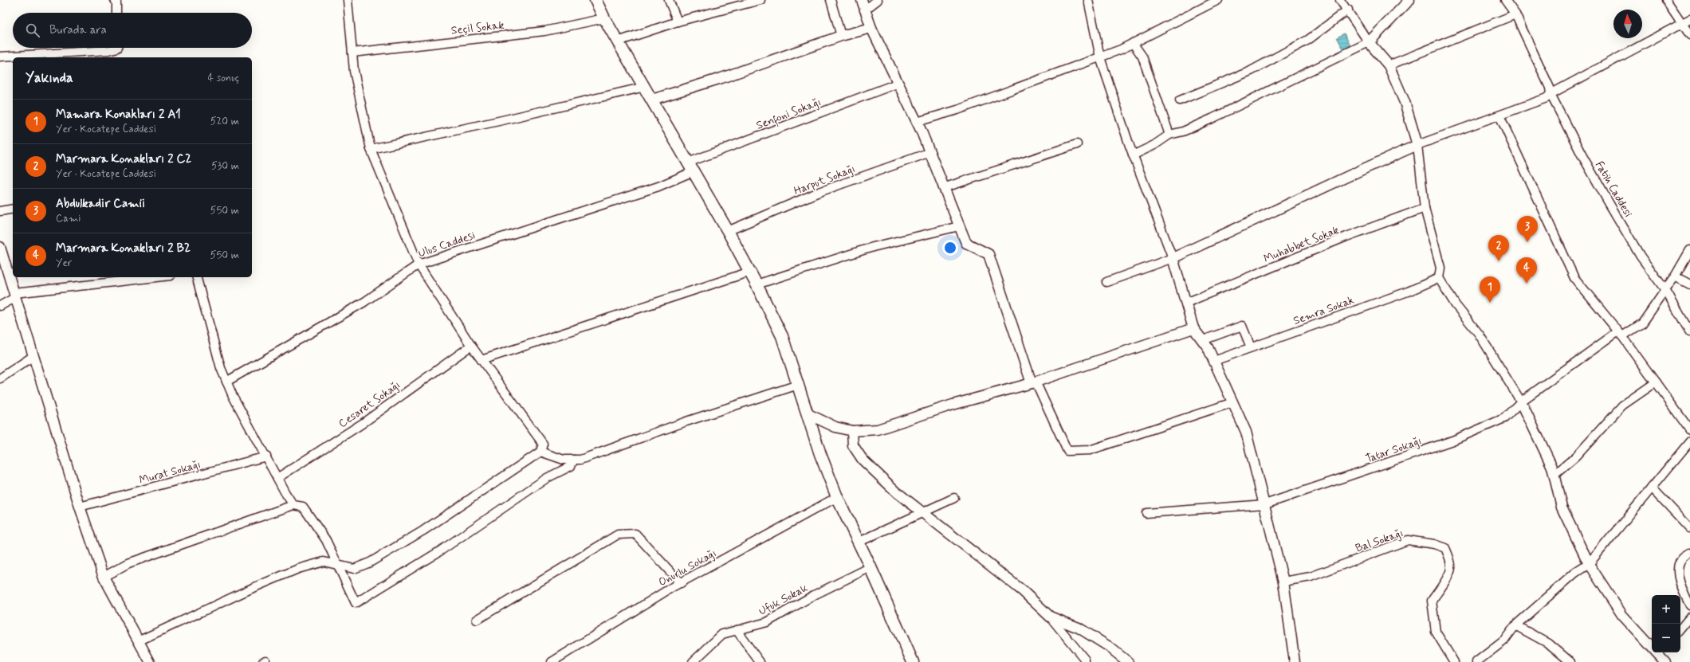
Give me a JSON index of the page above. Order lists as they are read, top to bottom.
{
  "streets": {
    "street": [
      "Seçil Sokak",
      "Senfoni Sokağı",
      "Harput Sokağı",
      "Fatih Caddesi",
      "Ulus Caddesi",
      "Muhabbet Sokak",
      "Semra Sokak",
      "Cesaret Sokağı",
      "Tatar Sokağı",
      "Murat Sokağı",
      "Bal Sokağı",
      "Onurlu Sokağı",
      "Ufuk Sokak"
    ]
  },
  "crossings": [
    ["Senfoni Sokağı", "Ulus Caddesi"],
    ["Fatih Caddesi", "Tatar Sokağı"]
  ],
  "north": "top",
  "page": {
    "search": "Burada ara",
    "heading": ["Yakında", "4 sonuç"],
    "list": [
      {
        "mark": "1",
        "name": "Mamara Konakları 2 A1",
        "note": "Yer · Kocatepe Caddesi",
        "value": "520 m"
      },
      {
        "mark": "2",
        "name": "Marmara Konakları 2 C2",
        "note": "Yer · Kocatepe Caddesi",
        "value": "530 m"
      },
      {
        "mark": "3",
        "name": "Abdulkadir Camii",
        "note": "Cami",
        "value": "550 m"
      },
      {
        "mark": "4",
        "name": "Marmara Konakları 2 B2",
        "note": "Yer",
        "value": "550 m"
      }
    ],
    "pins": [
      "3",
      "2",
      "4",
      "1"
    ],
    "map_buttons": ["+", "−"]
  }
}
